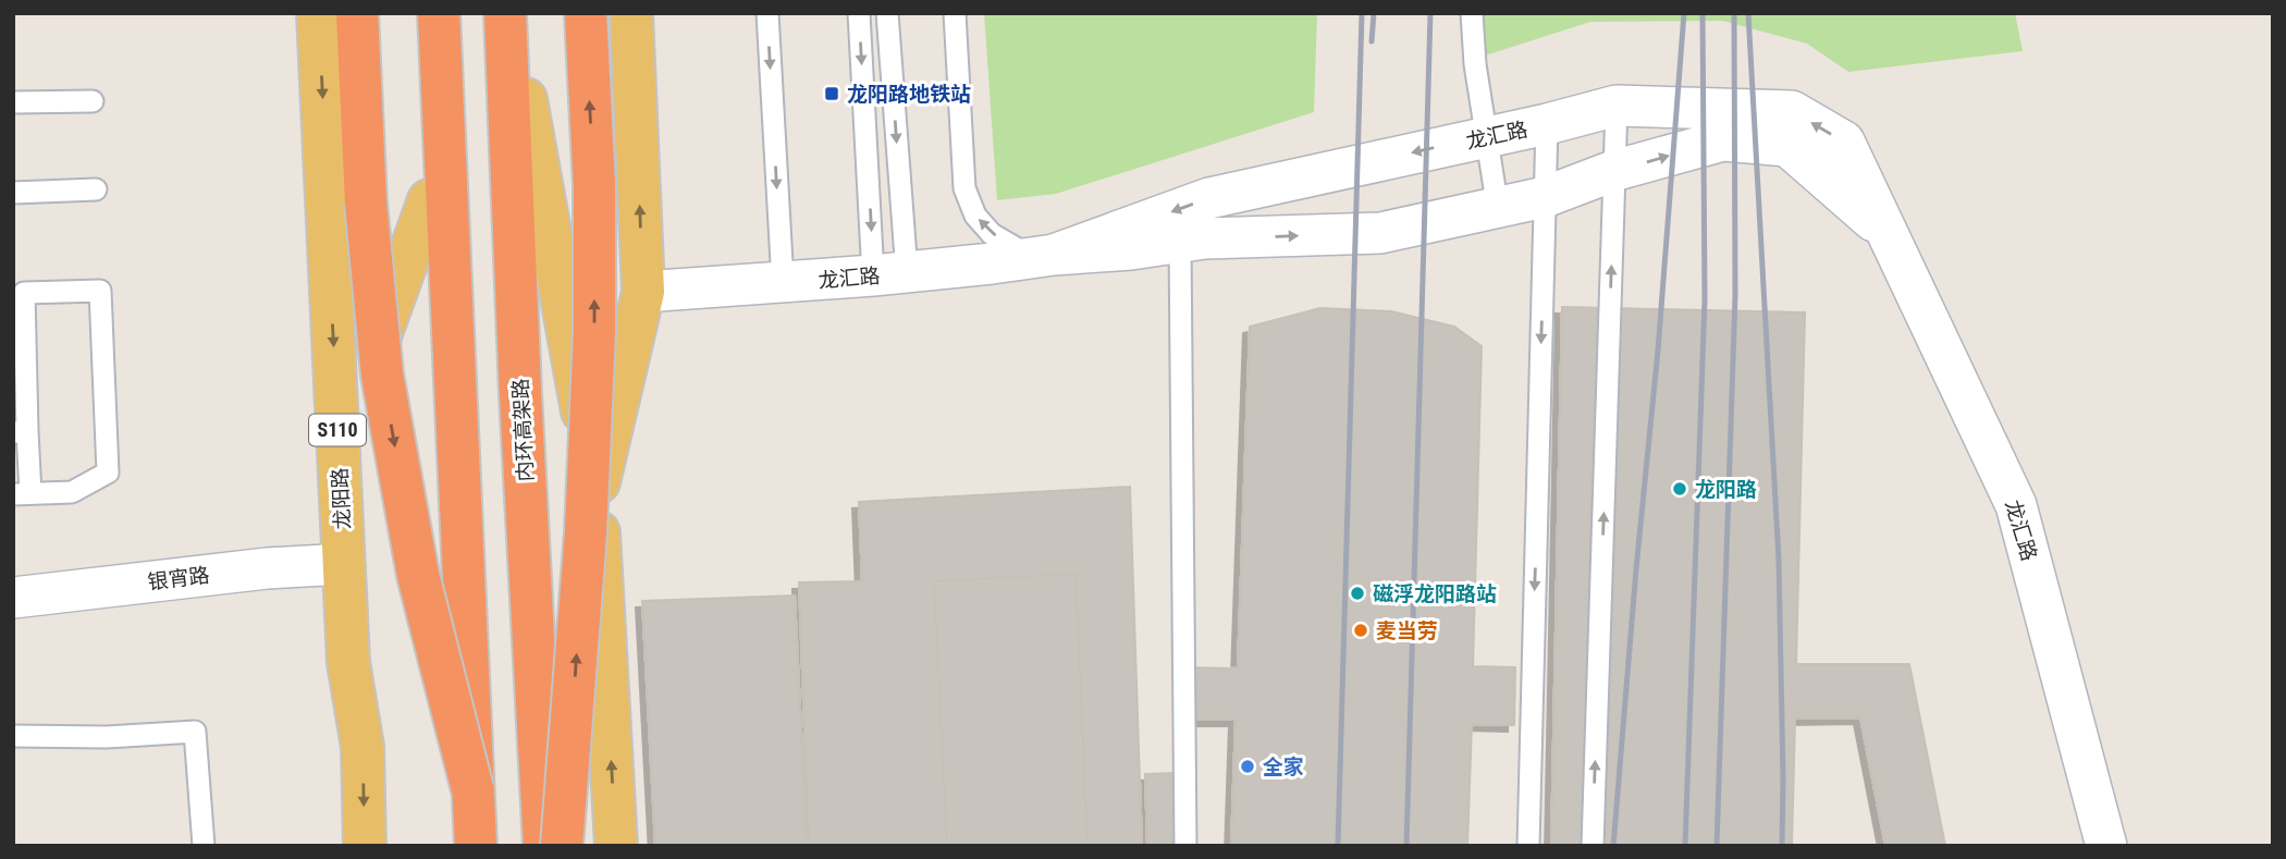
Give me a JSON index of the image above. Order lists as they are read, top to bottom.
{
  "streets": {
    "highway": ["内环高架路"],
    "main road": ["S110", "龙阳路"],
    "street": ["龙汇路", "银宵路"]
  },
  "crossings": [
    ["龙阳路", "银宵路"]
  ],
  "places": {
    "transit": ["龙阳路地铁站"],
    "other": [
      "龙阳路",
      "磁浮龙阳路站",
      "麦当劳",
      "全家"
    ]
  }
}
